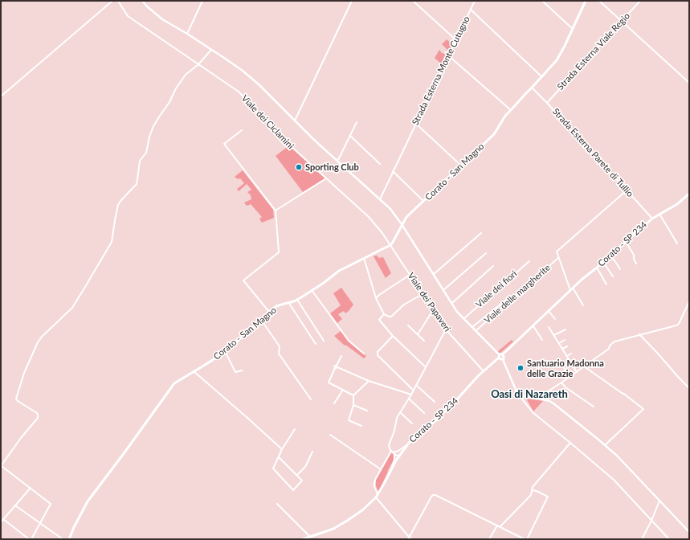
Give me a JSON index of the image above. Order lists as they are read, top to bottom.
{
  "streets": {
    "main road": ["Corato - San Magno", "Corato - SP 234"],
    "street": [
      "Strada Esterna Viale Regio",
      "Strada Esterna Monte Cutugno",
      "Viale dei Ciclamini",
      "Strada Esterna Parete di Tullio",
      "Viale dei fiori",
      "Viale delle margherite",
      "Viale dei Papaveri"
    ]
  },
  "crossings": [
    ["Strada Esterna Viale Regio", "Strada Esterna Parete di Tullio"],
    ["Viale dei Ciclamini", "Corato - San Magno"],
    ["Viale dei Ciclamini", "Viale dei Papaveri"],
    ["Strada Esterna Parete di Tullio", "Corato - San Magno"],
    ["Strada Esterna Parete di Tullio", "Corato - SP 234"],
    ["Corato - San Magno", "Viale dei Papaveri"],
    ["Corato - SP 234", "Viale dei Papaveri"]
  ],
  "districts": ["Oasi di Nazareth"],
  "places": ["Sporting Club", "Santuario Madonna delle Grazie"]
}
